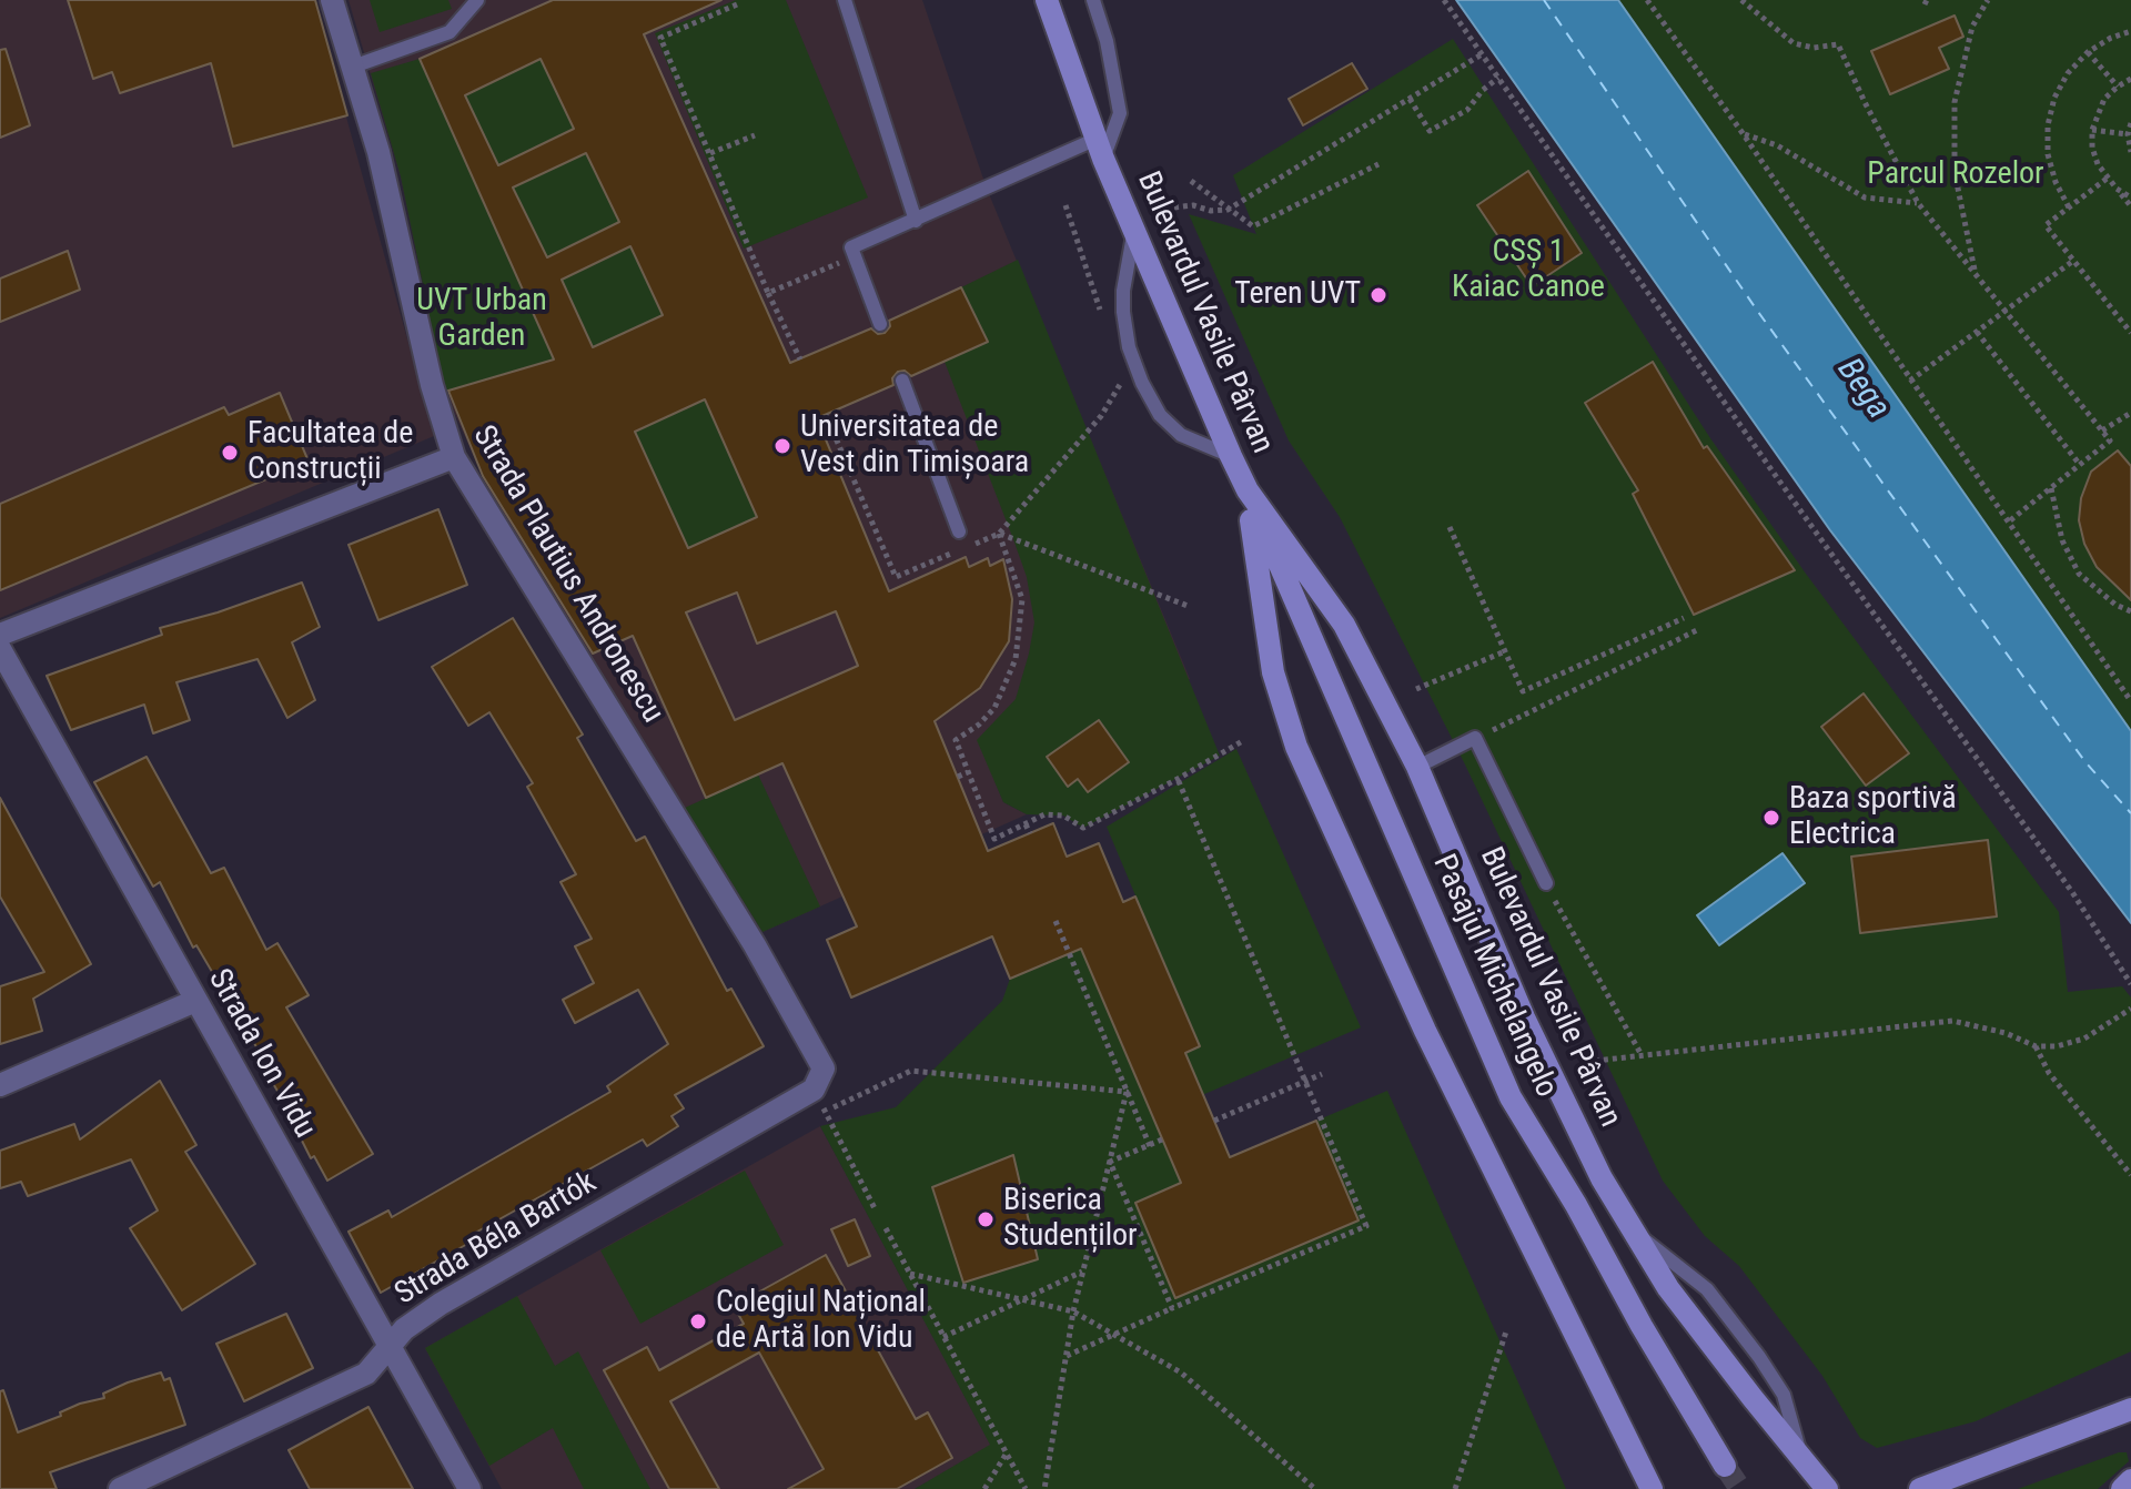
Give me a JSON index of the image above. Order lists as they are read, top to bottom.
{
  "streets": {
    "main road": ["Bulevardul Vasile Pârvan", "Pasajul Michelangelo"],
    "street": ["Strada Plautius Andronescu", "Strada Ion Vidu", "Strada Béla Bartók"]
  },
  "crossings": [
    ["Bulevardul Vasile Pârvan", "Pasajul Michelangelo"],
    ["Strada Plautius Andronescu", "Strada Béla Bartók"],
    ["Strada Ion Vidu", "Strada Béla Bartók"]
  ],
  "water": ["Bega"],
  "parks": ["Parcul Rozelor", "CSȘ 1 Kaiac Canoe", "UVT Urban Garden"],
  "places": [
    "Teren UVT",
    "Universitatea de Vest din Timișoara",
    "Facultatea de Construcții",
    "Baza sportivă Electrica",
    "Biserica Studenților",
    "Colegiul Național de Artă Ion Vidu"
  ]
}
